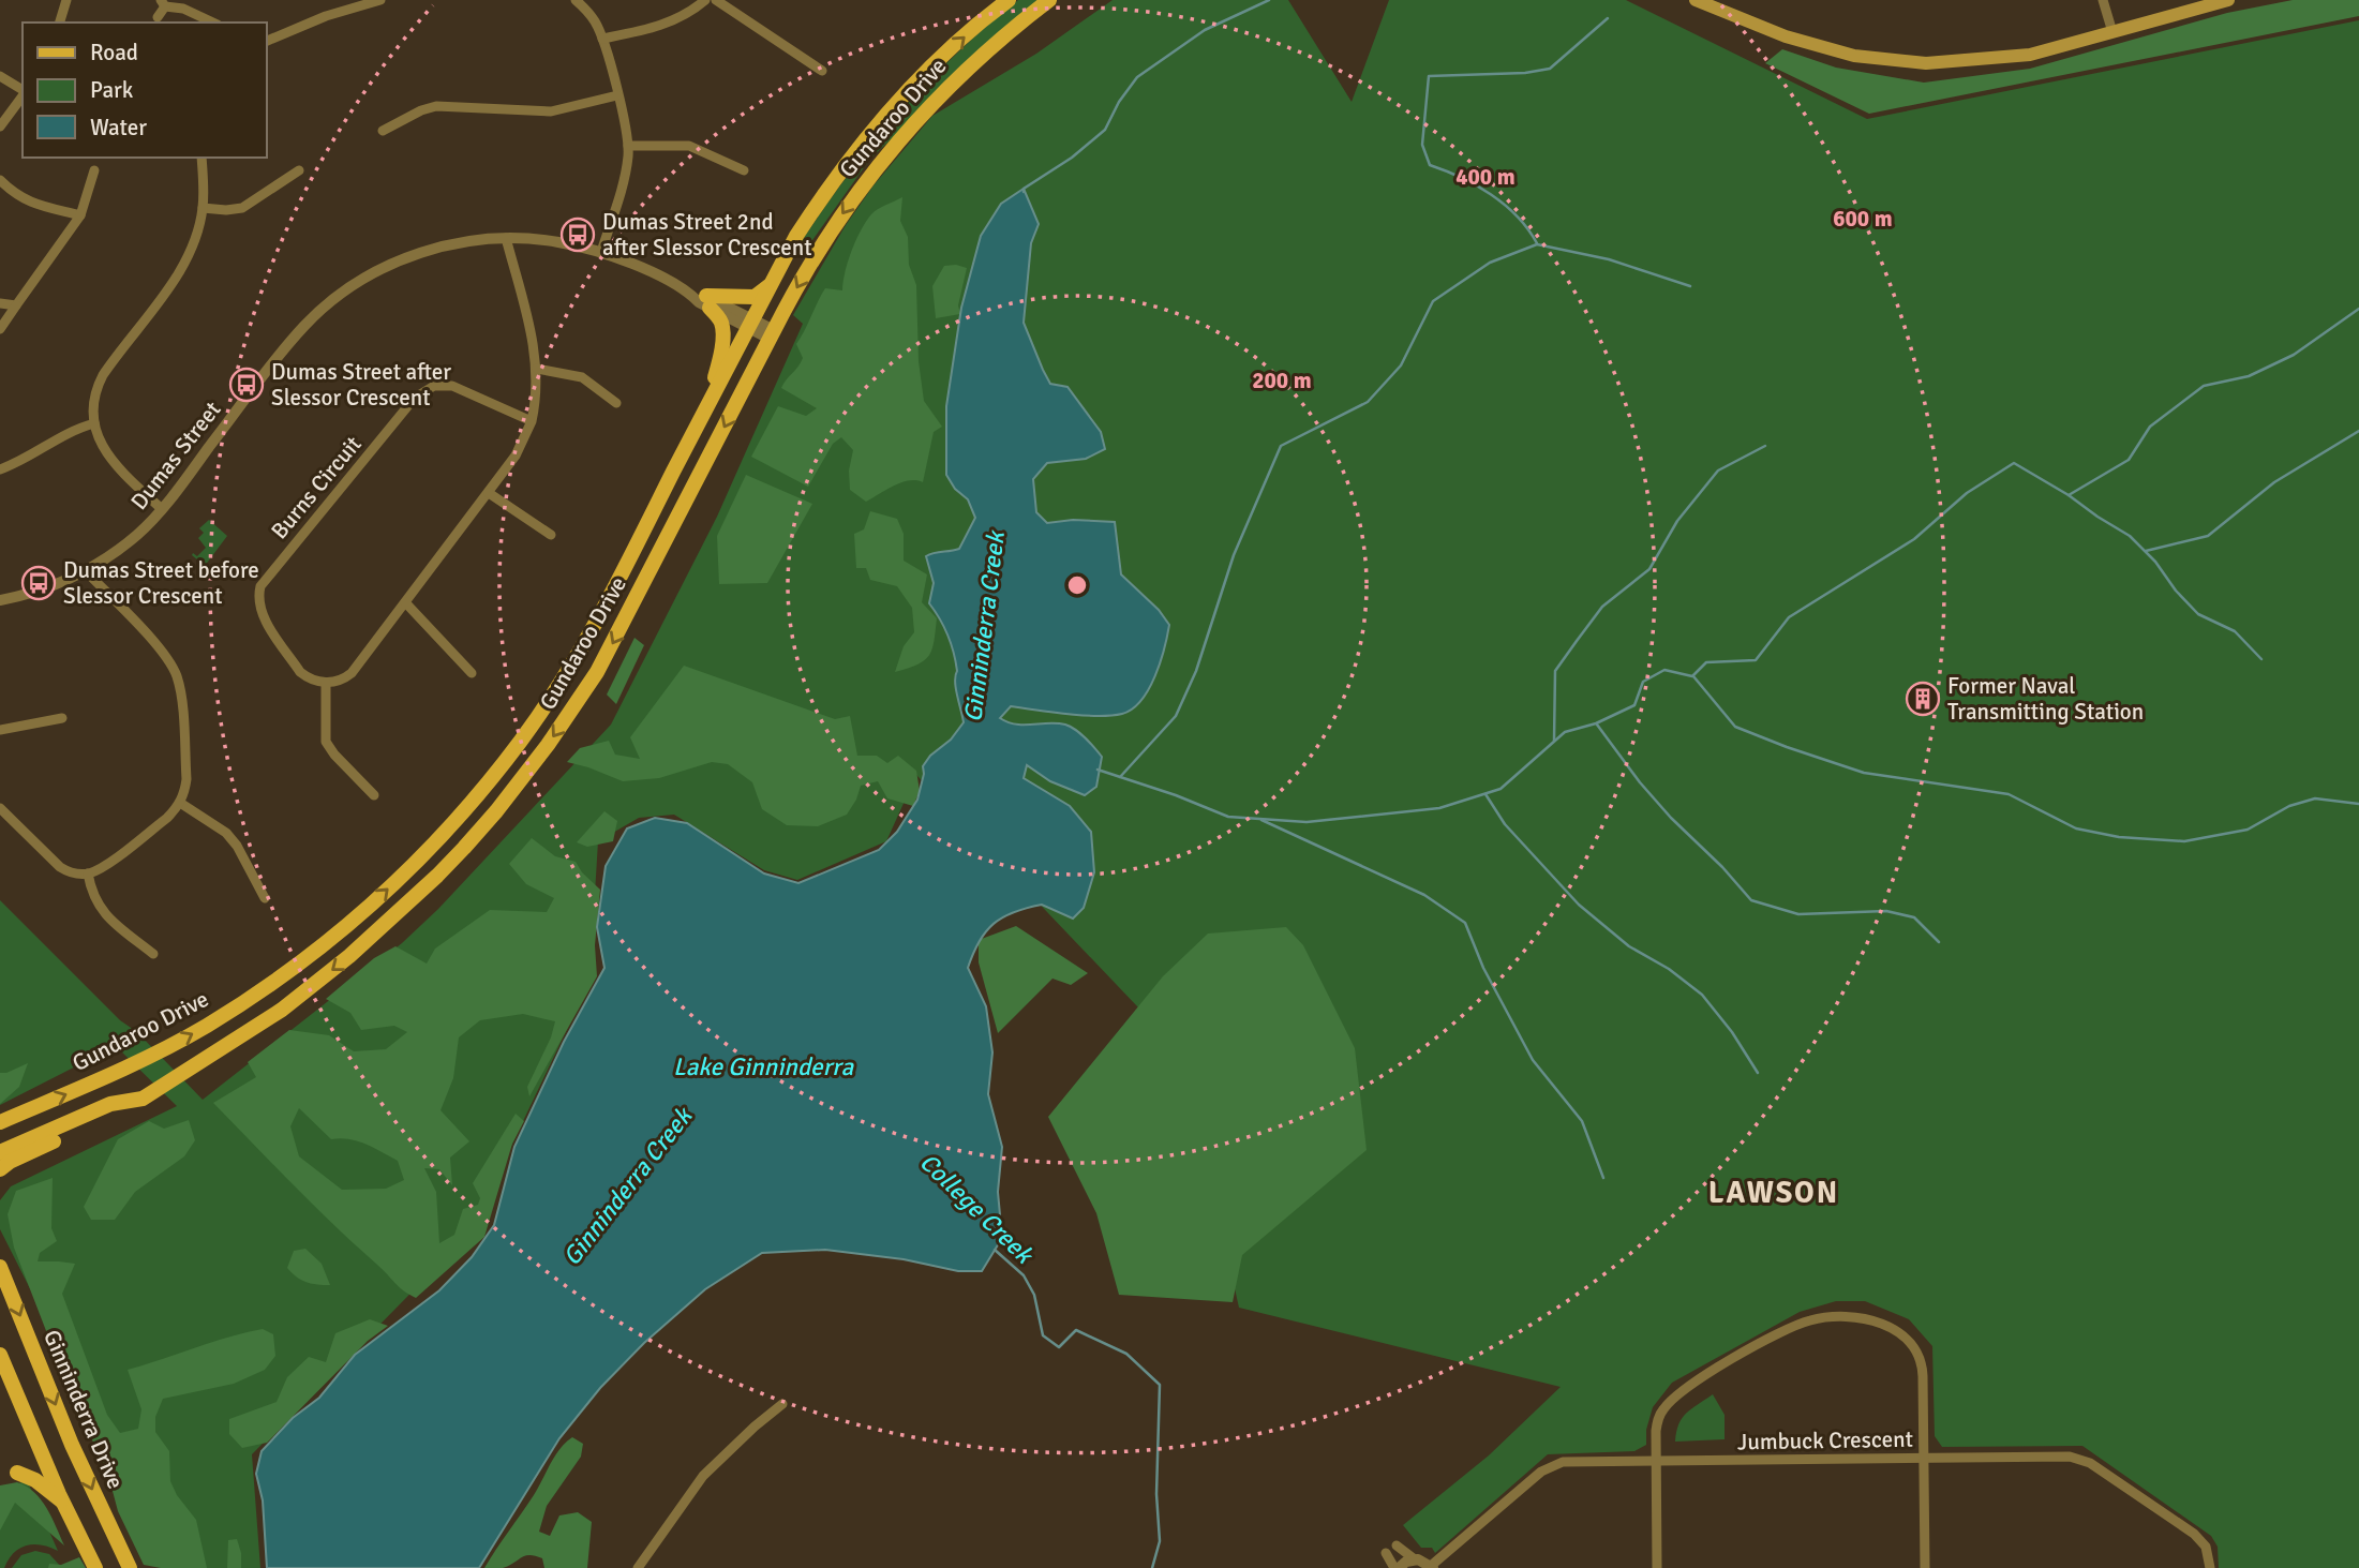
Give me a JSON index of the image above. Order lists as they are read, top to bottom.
{
  "streets": {
    "main road": ["Gundaroo Drive", "Ginninderra Drive"],
    "street": ["Dumas Street", "Burns Circuit", "Jumbuck Crescent"]
  },
  "crossings": [
    ["Gundaroo Drive", "Dumas Street"]
  ],
  "districts": ["LAWSON"],
  "water": ["Ginninderra Creek", "Lake Ginninderra", "College Creek"],
  "places": {
    "bus stop": ["Dumas Street 2nd after Slessor Crescent", "Dumas Street after Slessor Crescent", "Dumas Street before Slessor Crescent"],
    "building": ["Former Naval Transmitting Station"]
  },
  "legend": ["Road", "Park", "Water"],
  "rings": ["400 m", "600 m", "200 m"]
}
